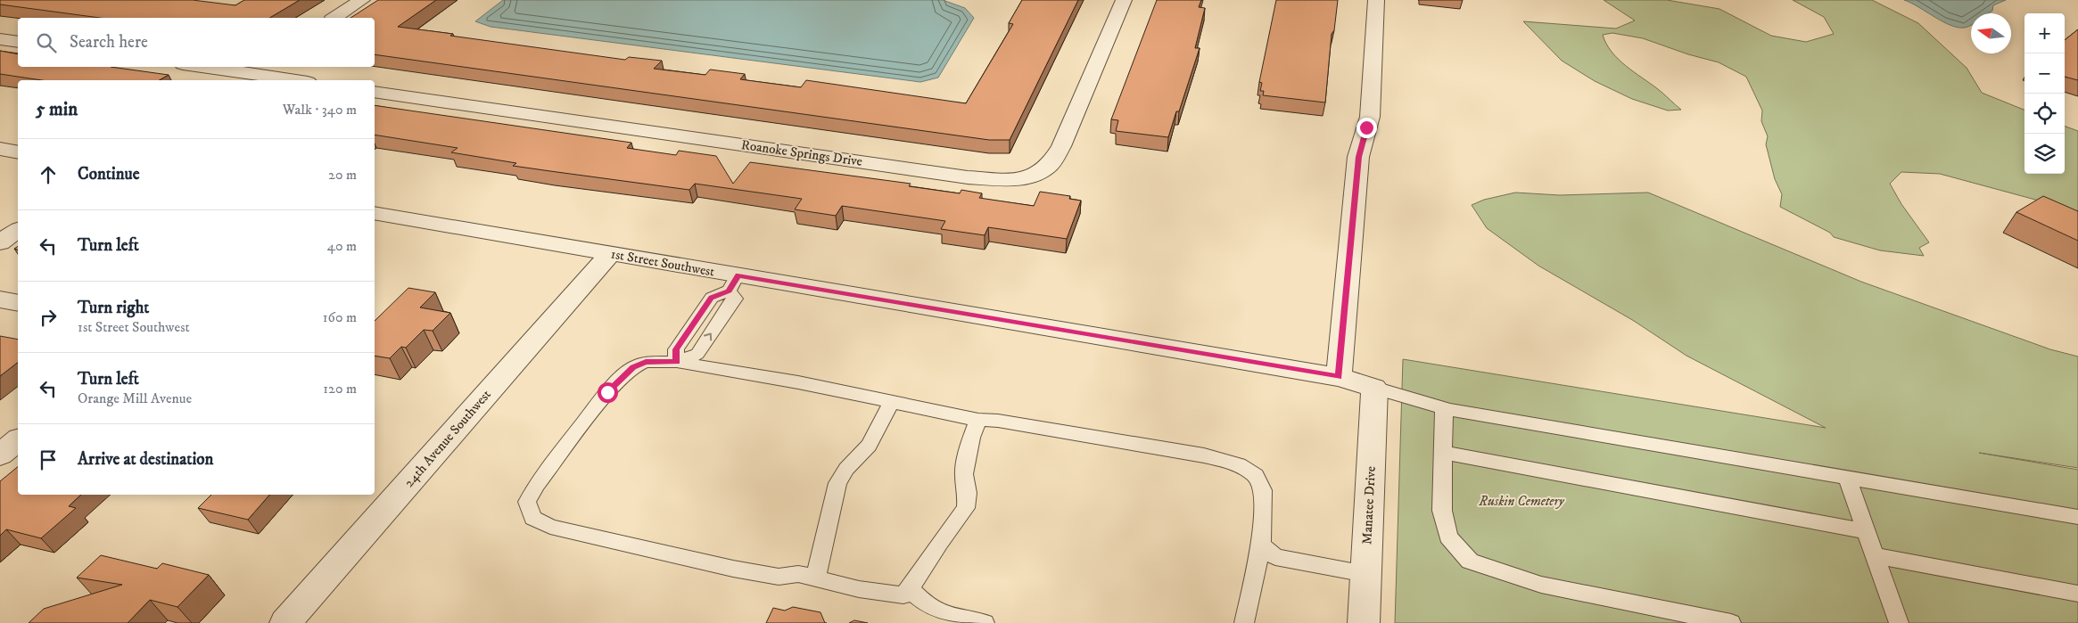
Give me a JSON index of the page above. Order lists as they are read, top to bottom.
{
  "streets": {
    "street": [
      "Roanoke Springs Drive",
      "1st Street Southwest",
      "24th Avenue Southwest",
      "Manatee Drive"
    ]
  },
  "crossings": [
    ["1st Street Southwest", "24th Avenue Southwest"],
    ["1st Street Southwest", "Manatee Drive"]
  ],
  "parks": ["Ruskin Cemetery"],
  "north": "left",
  "page": {
    "map_buttons": ["+", "−"],
    "search": "Search here",
    "heading": ["5 min", "Walk · 340 m"],
    "list": [
      ["Continue", "20 m"],
      ["Turn left", "40 m"],
      ["Turn right", "1st Street Southwest", "160 m"],
      ["Turn left", "Orange Mill Avenue", "120 m"],
      "Arrive at destination"
    ]
  }
}
